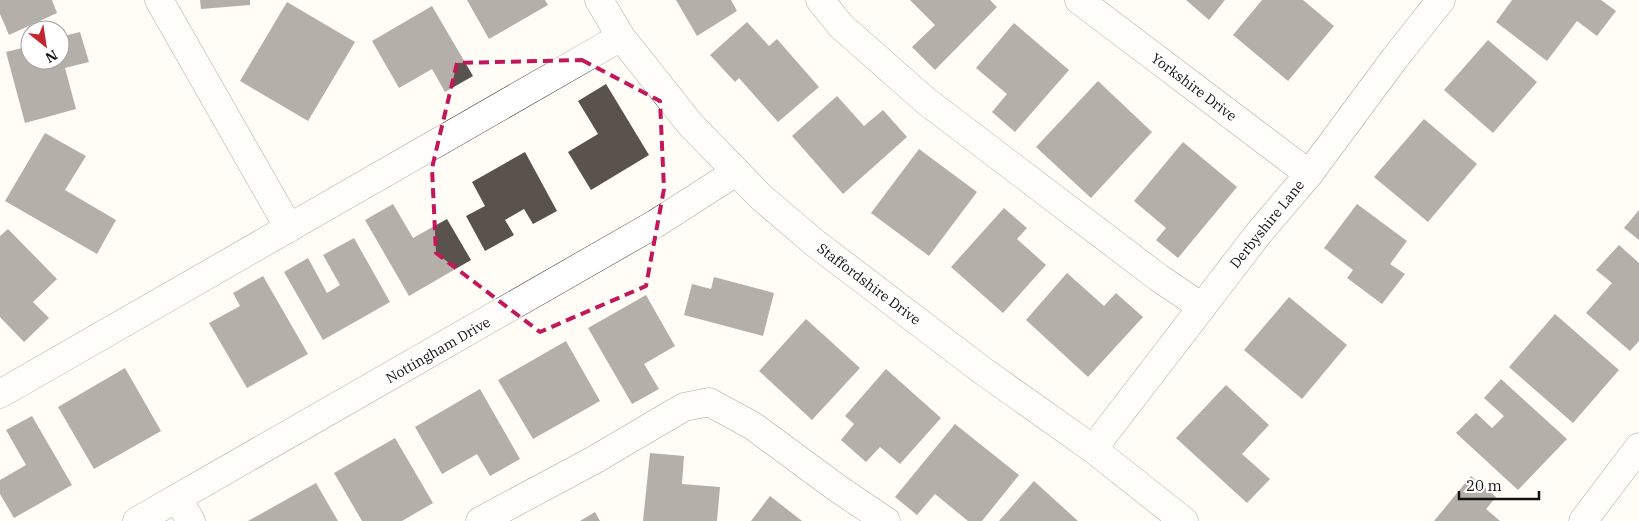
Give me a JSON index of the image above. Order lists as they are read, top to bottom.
{
  "streets": {
    "street": [
      "Yorkshire Drive",
      "Derbyshire Lane",
      "Staffordshire Drive",
      "Nottingham Drive"
    ]
  },
  "crossings": [
    ["Yorkshire Drive", "Derbyshire Lane"],
    ["Derbyshire Lane", "Staffordshire Drive"],
    ["Staffordshire Drive", "Nottingham Drive"]
  ],
  "scale_bar": "20 m",
  "north": "bottom right"
}
